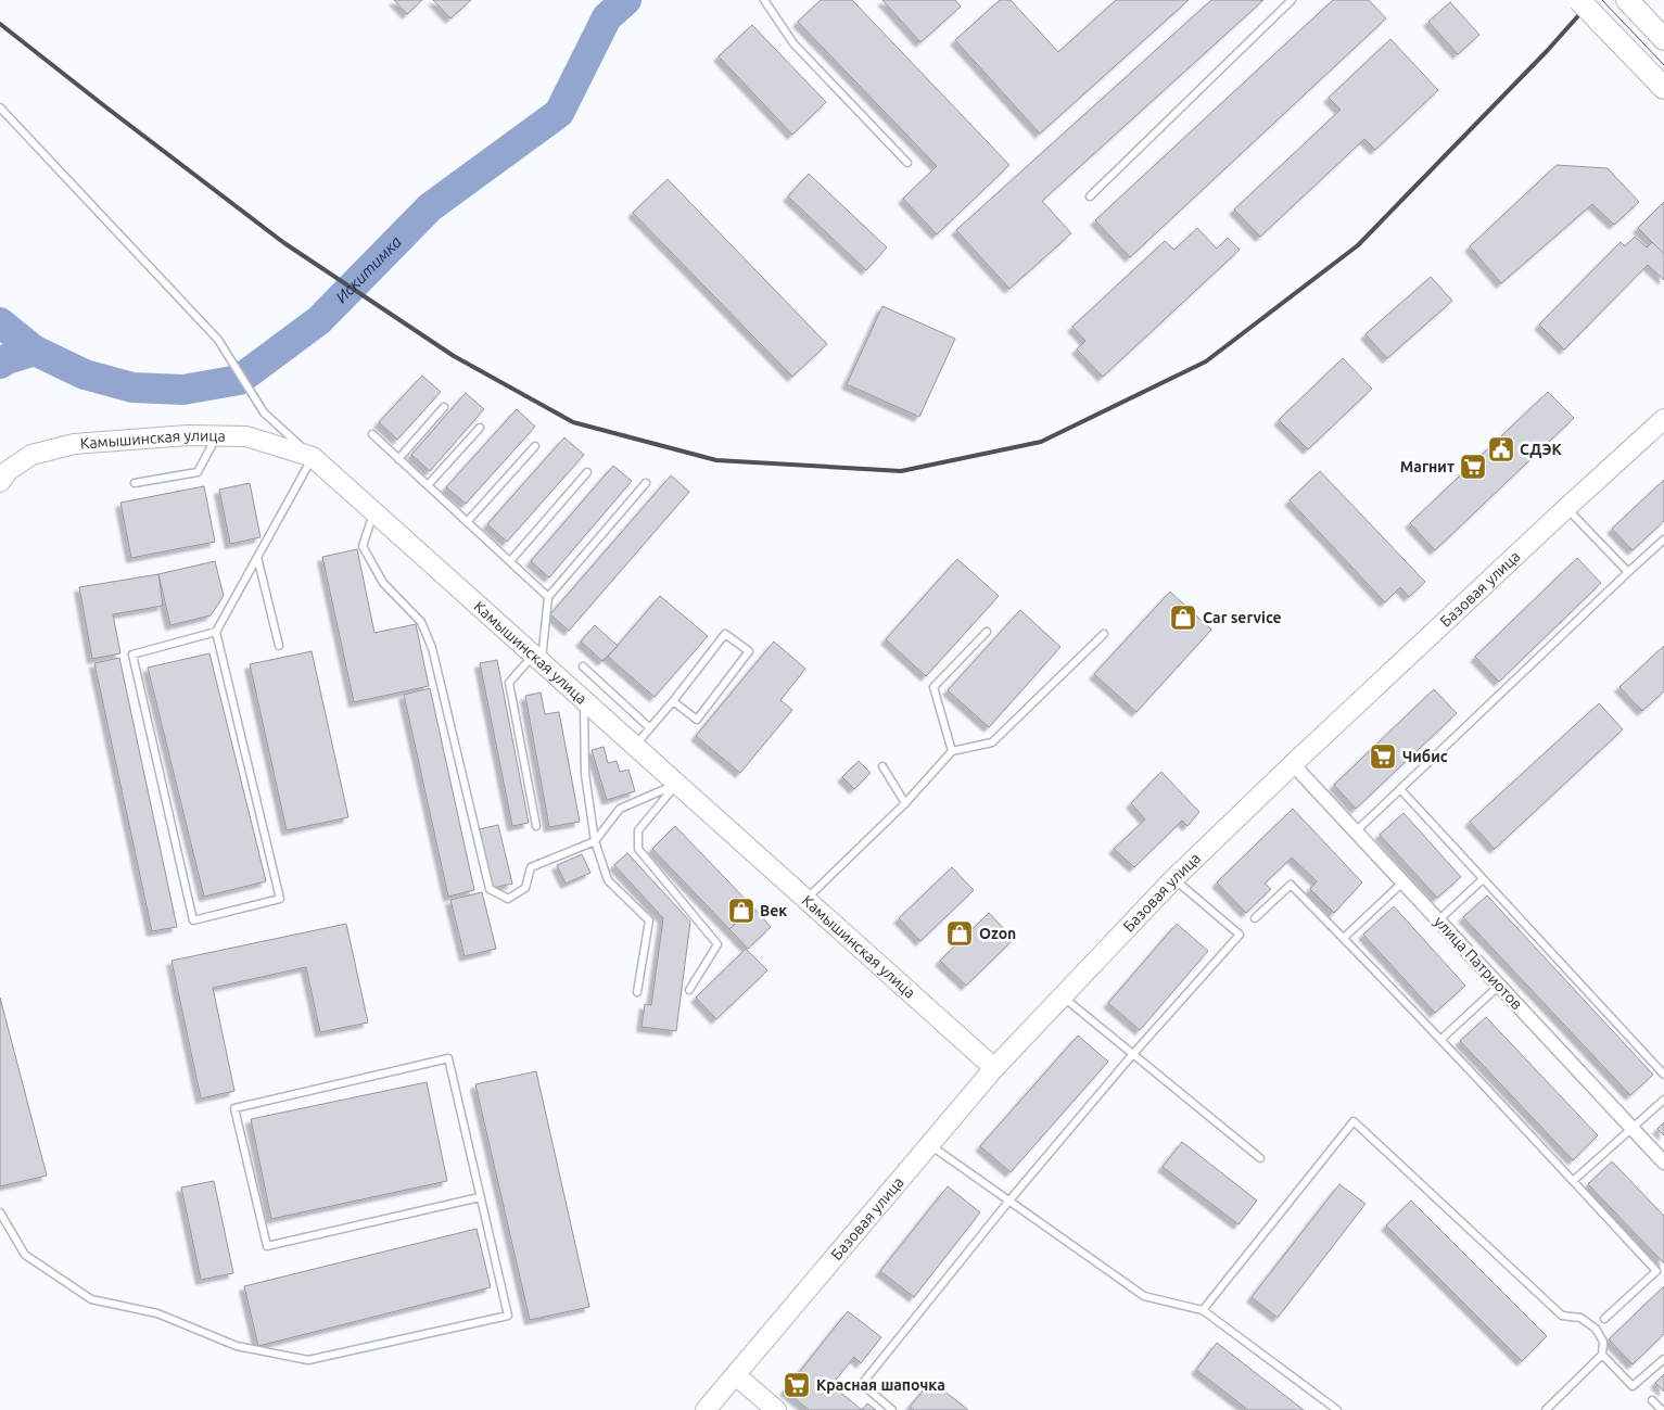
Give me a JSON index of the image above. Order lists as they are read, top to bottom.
{
  "streets": {
    "main road": ["Камышинская улица", "Базовая улица"],
    "street": ["улица Патриотов"]
  },
  "crossings": [
    ["Камышинская улица", "Базовая улица"],
    ["Базовая улица", "улица Патриотов"]
  ],
  "water": ["Искитимка"],
  "places": {
    "public building": ["СДЭК"],
    "supermarket": ["Магнит", "Чибис", "Красная шапочка"],
    "shop": ["Car service", "Век", "Ozon"]
  }
}
